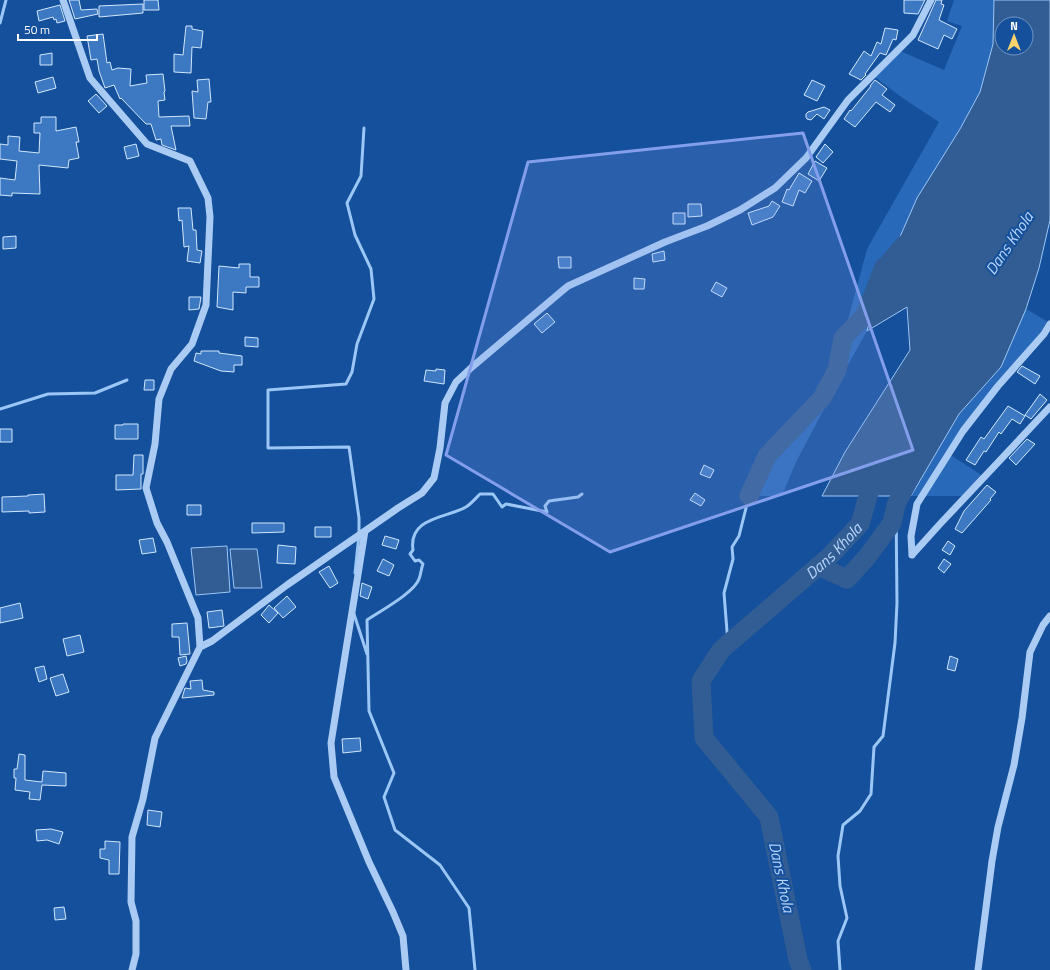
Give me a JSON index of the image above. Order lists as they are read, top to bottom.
{
  "water": ["Dans Khola"],
  "scale_bar": "50 m",
  "north": "top"
}
